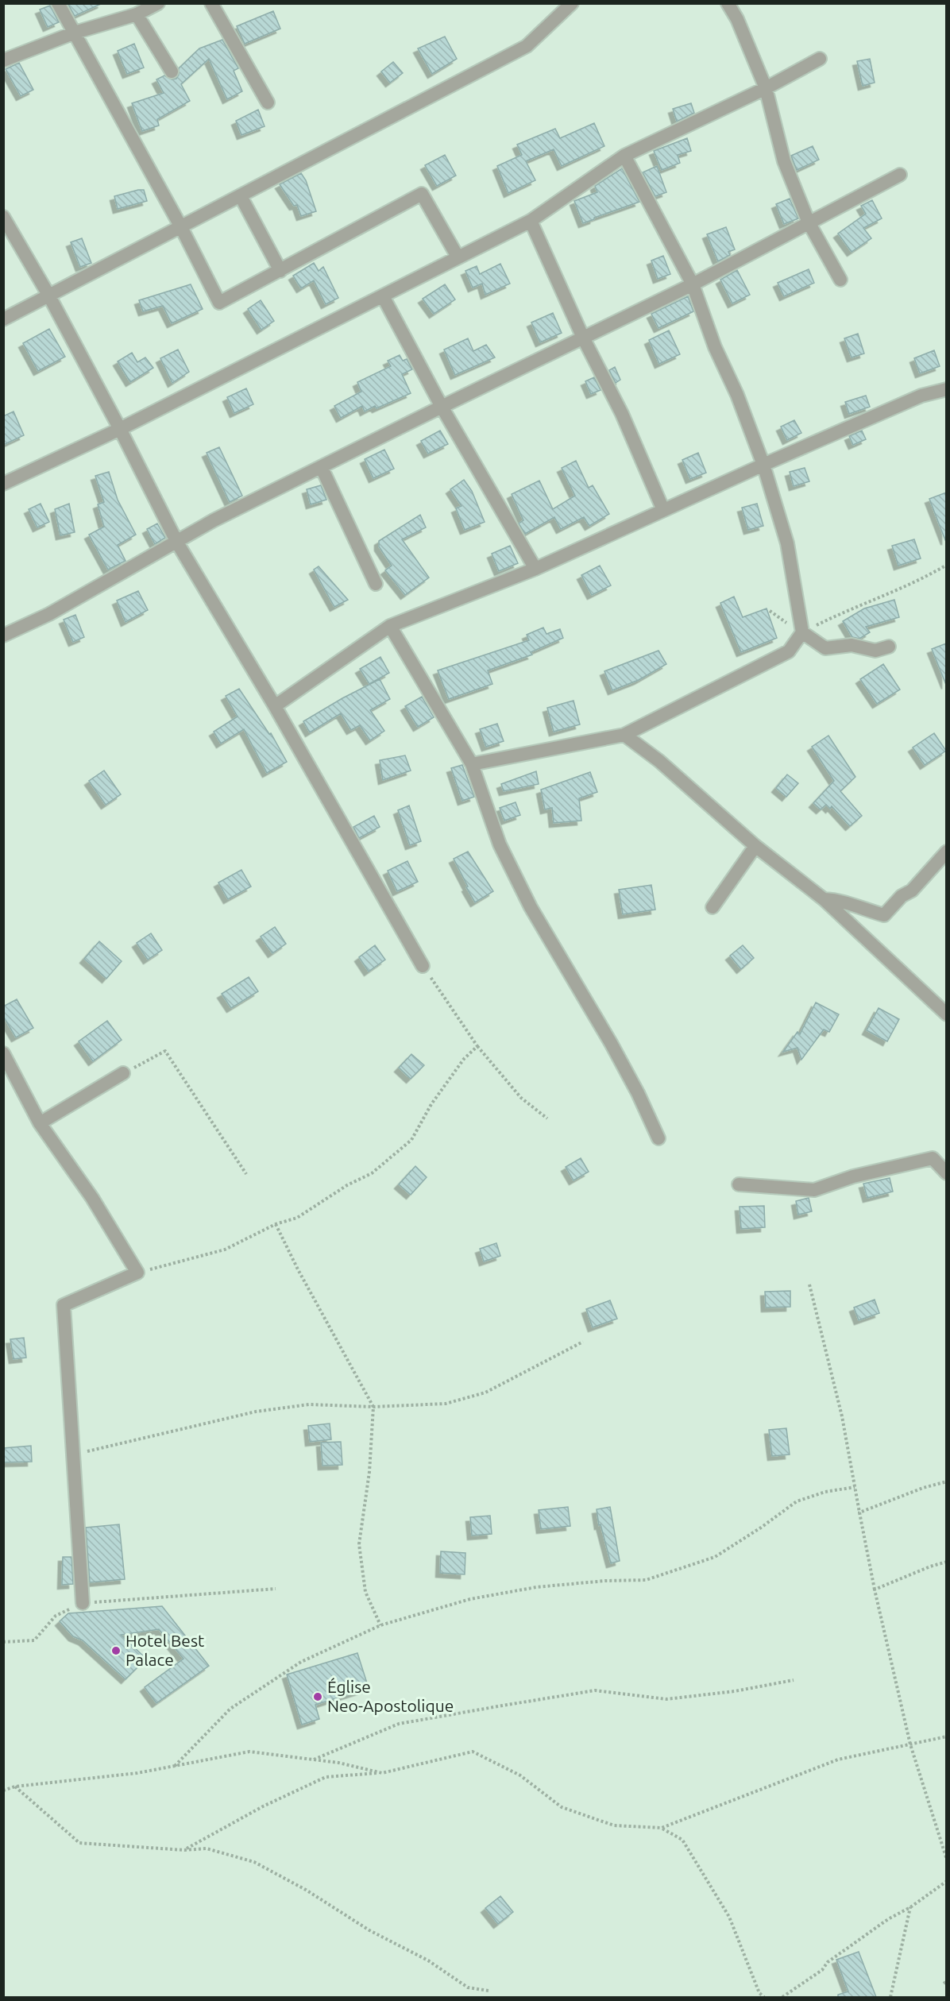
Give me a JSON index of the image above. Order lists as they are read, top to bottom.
{
  "places": ["Hotel Best Palace", "Église Neo-Apostolique"]
}
